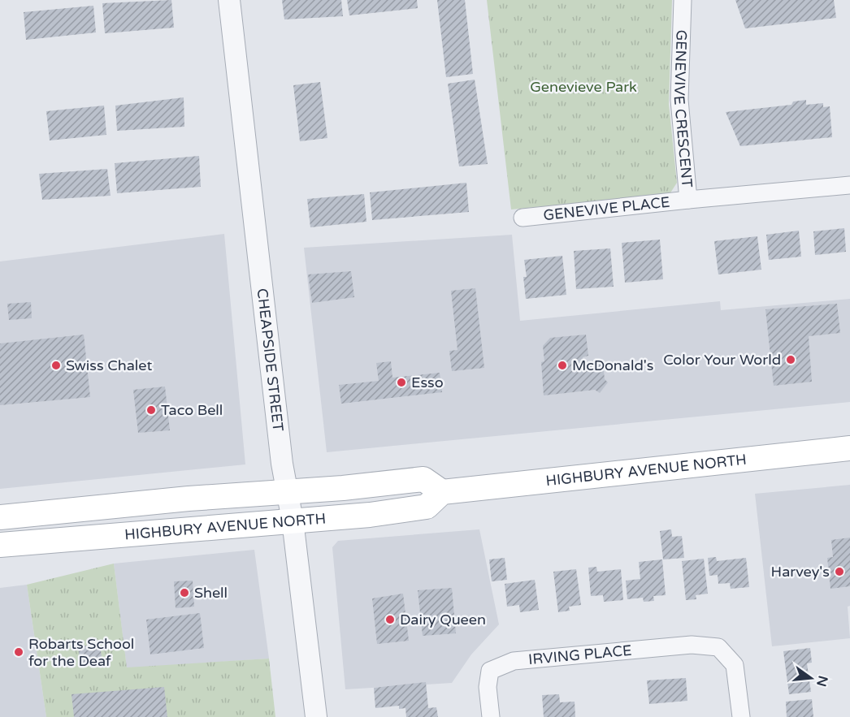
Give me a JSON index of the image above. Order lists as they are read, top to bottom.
{
  "streets": {
    "main road": ["HIGHBURY AVENUE NORTH"],
    "street": [
      "GENEVIVE CRESCENT",
      "GENEVIVE PLACE",
      "CHEAPSIDE STREET",
      "IRVING PLACE"
    ]
  },
  "crossings": [
    ["GENEVIVE CRESCENT", "GENEVIVE PLACE"],
    ["CHEAPSIDE STREET", "HIGHBURY AVENUE NORTH"]
  ],
  "parks": ["Genevieve Park"],
  "places": [
    "Color Your World",
    "Swiss Chalet",
    "McDonald's",
    "Esso",
    "Taco Bell",
    "Harvey's",
    "Shell",
    "Dairy Queen",
    "Robarts School for the Deaf"
  ],
  "north": "right"
}
